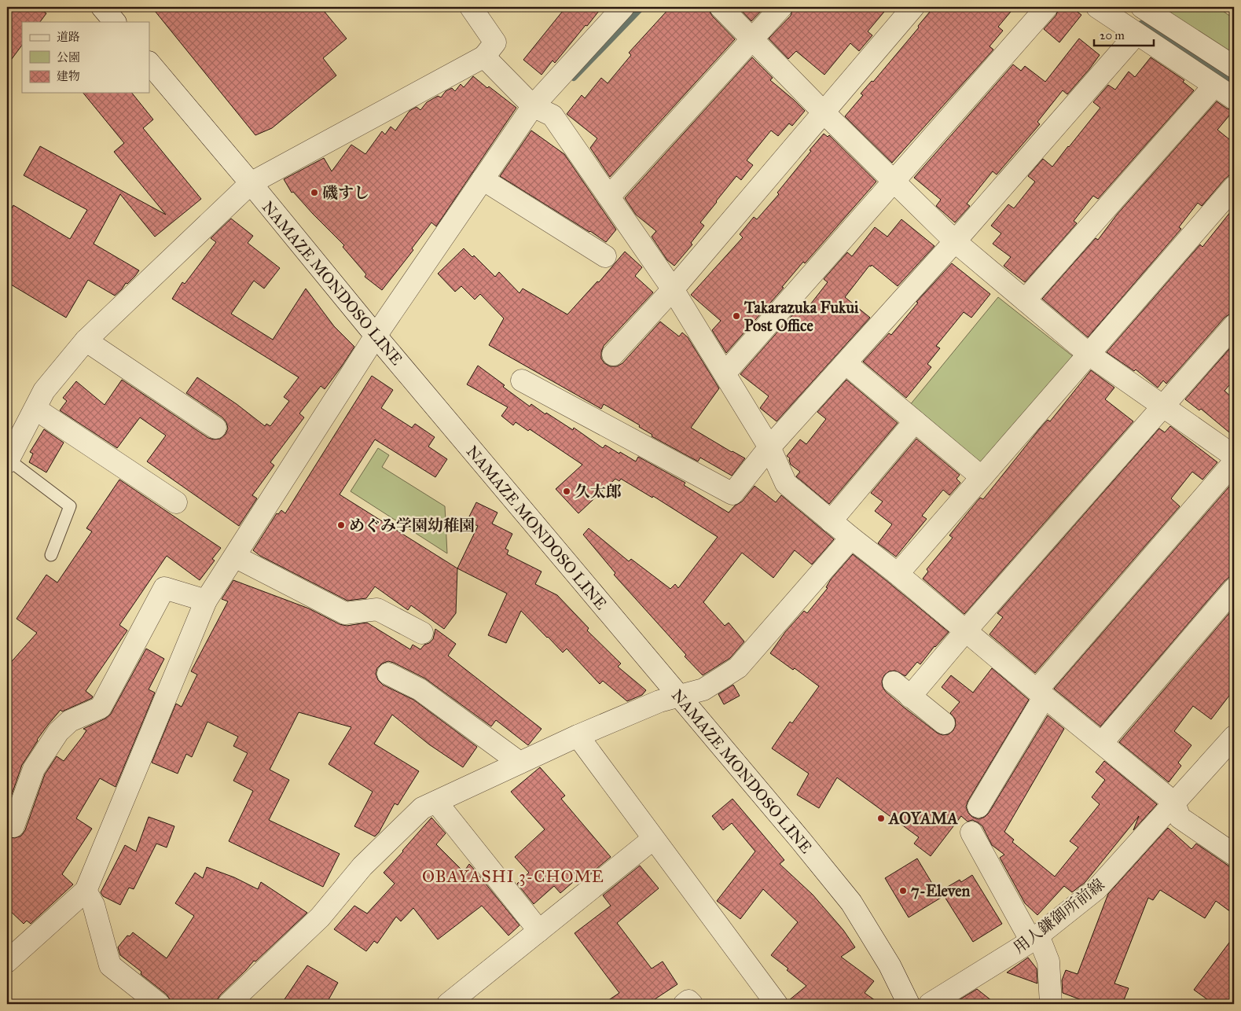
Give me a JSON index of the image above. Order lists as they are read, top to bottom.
{
  "streets": {
    "street": ["NAMAZE MONDOSO LINE", "用人鎌御所前線"]
  },
  "districts": ["OBAYASHI 3-CHOME"],
  "places": [
    "磯すし",
    "Takarazuka Fukui Post Office",
    "久太郎",
    "めぐみ学園幼稚園",
    "AOYAMA",
    "7-Eleven"
  ],
  "legend": ["道路", "公園", "建物"],
  "scale_bar": "20 m"
}
